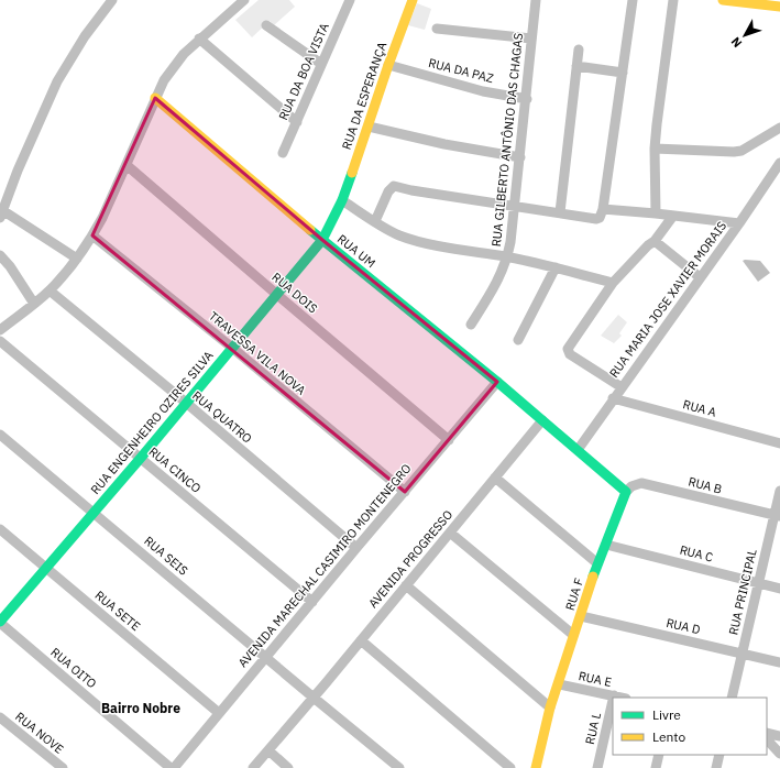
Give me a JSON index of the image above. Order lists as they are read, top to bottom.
{
  "streets": {
    "street": [
      "RUA DA PAZ",
      "RUA DA BOA VISTA",
      "RUA DA ESPERANÇA",
      "RUA GILBERTO ANTÔNIO DAS CHAGAS",
      "RUA UM",
      "RUA DOIS",
      "RUA MARIA JOSE XAVIER MORAIS",
      "TRAVESSA VILA NOVA",
      "RUA A",
      "RUA QUATRO",
      "RUA ENGENHEIRO OZIRES SILVA",
      "RUA CINCO",
      "RUA B",
      "RUA C",
      "RUA SEIS",
      "AVENIDA PROGRESSO",
      "AVENIDA MARECHAL CASIMIRO MONTENEGRO",
      "RUA PRINCIPAL",
      "RUA F",
      "RUA SETE",
      "RUA D",
      "RUA OITO",
      "RUA E",
      "RUA L",
      "RUA NOVE"
    ]
  },
  "crossings": [
    ["RUA DA PAZ", "RUA DA ESPERANÇA"],
    ["RUA DA PAZ", "RUA GILBERTO ANTÔNIO DAS CHAGAS"],
    ["RUA DA ESPERANÇA", "RUA UM"],
    ["RUA DA ESPERANÇA", "RUA ENGENHEIRO OZIRES SILVA"],
    ["RUA UM", "RUA MARIA JOSE XAVIER MORAIS"],
    ["RUA UM", "RUA ENGENHEIRO OZIRES SILVA"],
    ["RUA UM", "AVENIDA PROGRESSO"],
    ["RUA UM", "AVENIDA MARECHAL CASIMIRO MONTENEGRO"],
    ["RUA DOIS", "RUA ENGENHEIRO OZIRES SILVA"],
    ["RUA DOIS", "AVENIDA MARECHAL CASIMIRO MONTENEGRO"],
    ["RUA MARIA JOSE XAVIER MORAIS", "RUA A"],
    ["TRAVESSA VILA NOVA", "RUA ENGENHEIRO OZIRES SILVA"],
    ["TRAVESSA VILA NOVA", "AVENIDA MARECHAL CASIMIRO MONTENEGRO"],
    ["RUA QUATRO", "RUA ENGENHEIRO OZIRES SILVA"],
    ["RUA QUATRO", "AVENIDA MARECHAL CASIMIRO MONTENEGRO"],
    ["RUA ENGENHEIRO OZIRES SILVA", "RUA CINCO"],
    ["RUA ENGENHEIRO OZIRES SILVA", "RUA SEIS"],
    ["RUA ENGENHEIRO OZIRES SILVA", "RUA SETE"],
    ["RUA ENGENHEIRO OZIRES SILVA", "RUA OITO"],
    ["RUA CINCO", "AVENIDA MARECHAL CASIMIRO MONTENEGRO"],
    ["RUA B", "RUA PRINCIPAL"],
    ["RUA B", "RUA F"],
    ["RUA C", "RUA PRINCIPAL"],
    ["RUA C", "RUA F"],
    ["RUA SEIS", "AVENIDA PROGRESSO"],
    ["RUA SEIS", "AVENIDA MARECHAL CASIMIRO MONTENEGRO"],
    ["AVENIDA MARECHAL CASIMIRO MONTENEGRO", "RUA SETE"],
    ["RUA PRINCIPAL", "RUA D"],
    ["RUA F", "RUA D"],
    ["RUA F", "RUA E"]
  ],
  "districts": ["Bairro Nobre"],
  "legend": ["Livre", "Lento"],
  "north": "bottom left"
}
